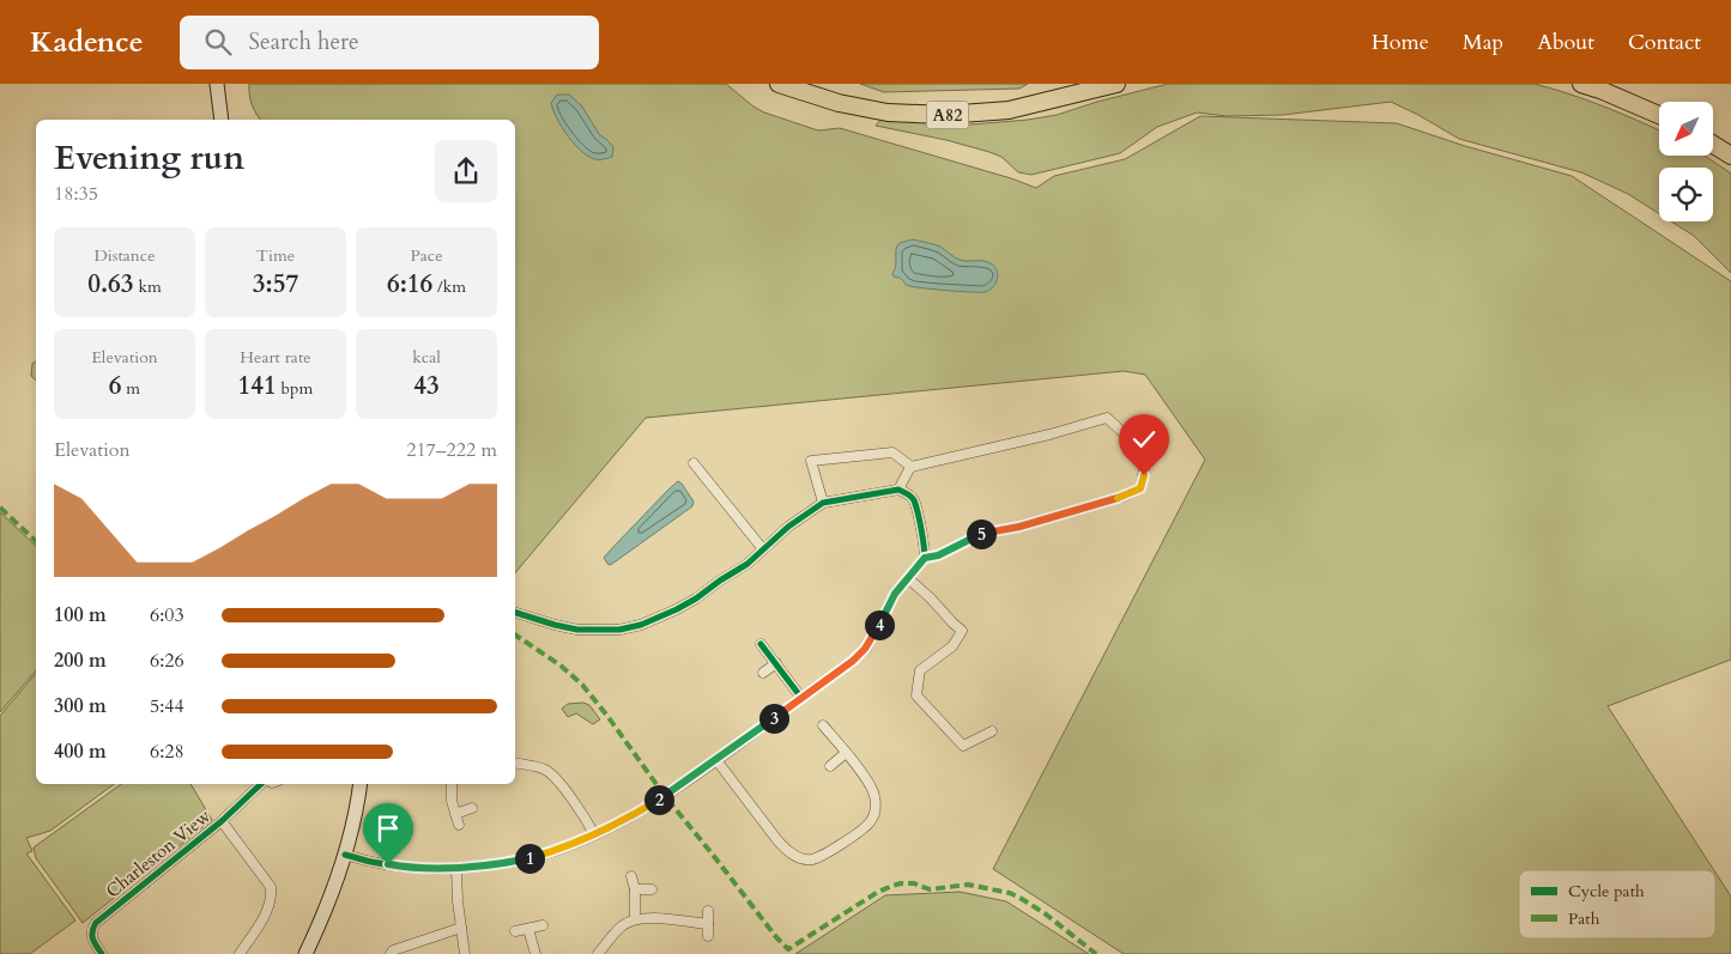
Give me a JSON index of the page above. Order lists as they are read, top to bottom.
{
  "streets": {
    "highway": ["A82"],
    "street": ["Charleston View"]
  },
  "legend": ["Cycle path", "Path"],
  "north": "bottom left",
  "page": {
    "header": "Kadence",
    "search": "Search here",
    "nav": [
      "Home",
      "Map",
      "About",
      "Contact"
    ],
    "heading": ["Evening run", "18:35"],
    "stats": [
      ["Distance", "0.63 km"],
      ["Time", "3:57"],
      ["Pace", "6:16 /km"],
      ["Elevation", "6 m"],
      ["Heart rate", "141 bpm"],
      ["kcal", "43"]
    ],
    "chart": ["Elevation", "217–222 m"],
    "pins": [
      "5",
      "4",
      "3",
      "2",
      "1"
    ],
    "list": [
      {
        "name": "100 m",
        "note": "6:03"
      },
      {
        "name": "200 m",
        "note": "6:26"
      },
      {
        "name": "300 m",
        "note": "5:44"
      },
      {
        "name": "400 m",
        "note": "6:28"
      }
    ]
  }
}
